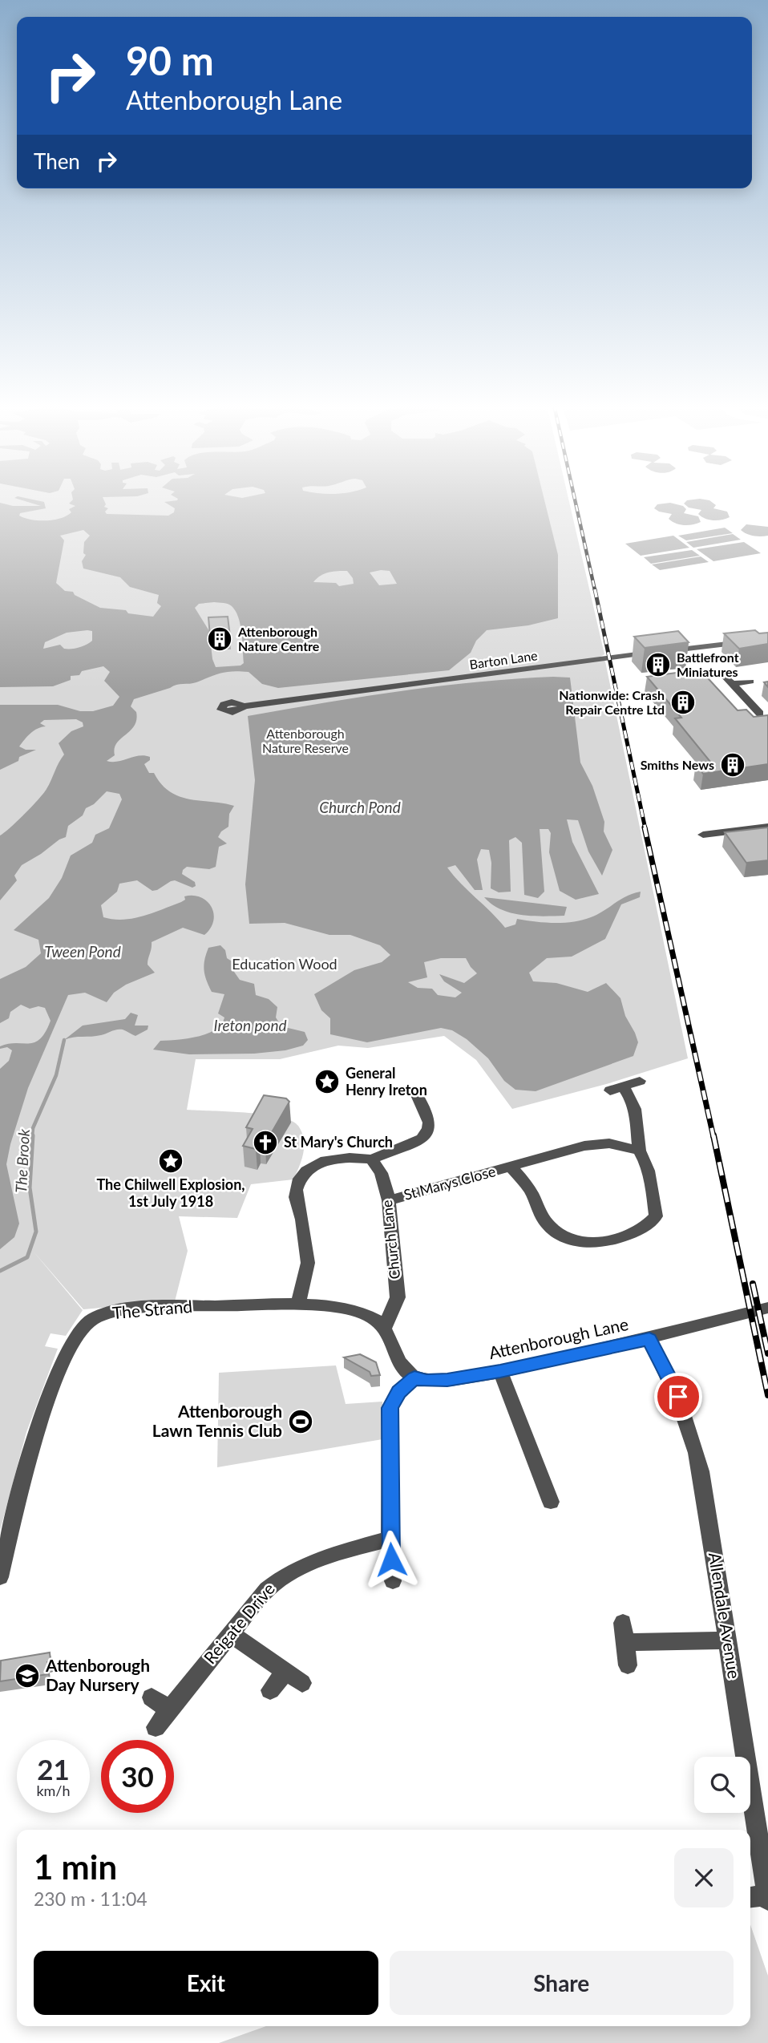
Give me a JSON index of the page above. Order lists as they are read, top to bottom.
{
  "streets": {
    "street": [
      "Barton Lane",
      "St Marys Close",
      "Church Lane",
      "The Strand",
      "Attenborough Lane",
      "Allendale Avenue",
      "Reigate Drive"
    ]
  },
  "crossings": [
    ["St Marys Close", "Church Lane"],
    ["Church Lane", "The Strand"],
    ["Attenborough Lane", "Allendale Avenue"]
  ],
  "water": [
    "Church Pond",
    "Tween Pond",
    "Ireton pond",
    "The Brook"
  ],
  "parks": ["Attenborough Nature Reserve", "Education Wood"],
  "places": {
    "building": [
      "Attenborough Nature Centre",
      "Battlefront Miniatures",
      "Nationwide: Crash Repair Centre Ltd",
      "Smiths News"
    ],
    "place": ["General Henry Ireton", "The Chilwell Explosion, 1st July 1918"],
    "church": ["St Mary's Church"],
    "sports": ["Attenborough Lawn Tennis Club"],
    "school or university": ["Attenborough Day Nursery"]
  },
  "page": {
    "turn": ["90 m", "Attenborough Lane"],
    "then": "Then",
    "speed": "21 km/h",
    "limit": "30",
    "heading": ["1 min", "230 m · 11:04"],
    "buttons": ["Exit", "Share"]
  }
}
